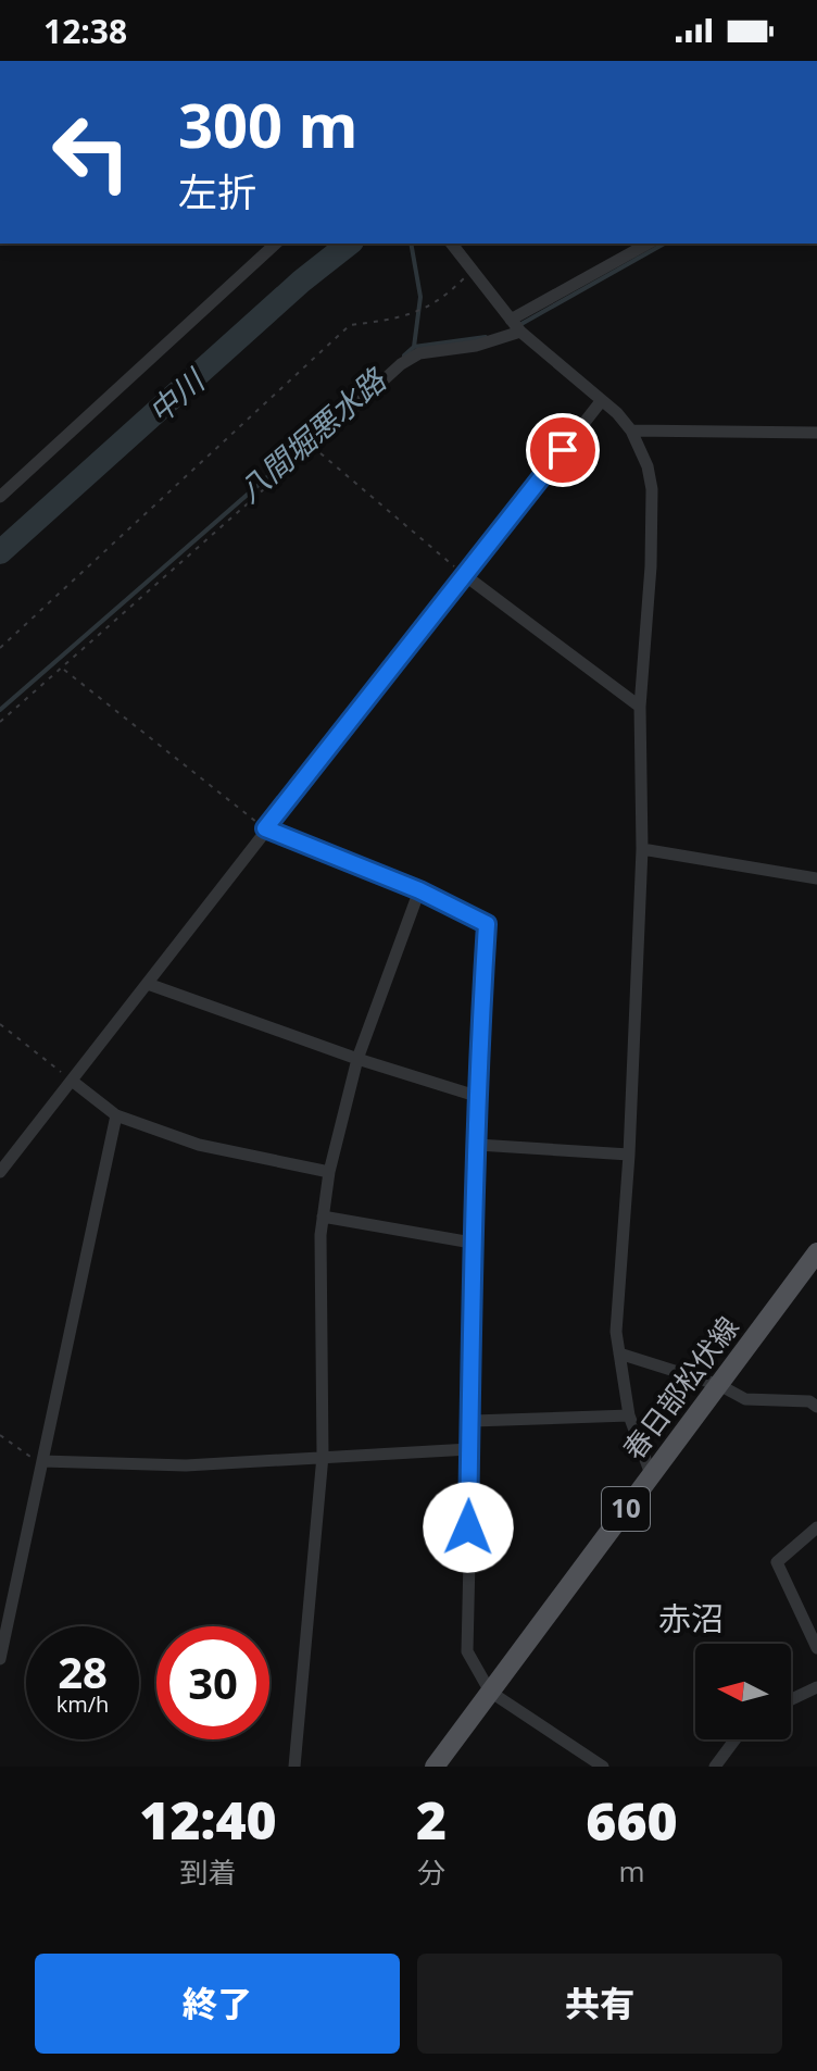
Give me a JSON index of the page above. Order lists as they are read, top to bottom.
{
  "streets": {
    "main road": ["春日部松伏線", "10"]
  },
  "districts": ["赤沼"],
  "water": ["中川", "八間堀悪水路"],
  "north": "left",
  "page": {
    "status": "12:38",
    "turn": ["300 m", "左折"],
    "speed": "28 km/h",
    "limit": "30",
    "eta": [
      "12:40",
      "到着",
      "2",
      "分",
      "660",
      "m"
    ],
    "buttons": ["終了", "共有"]
  }
}
